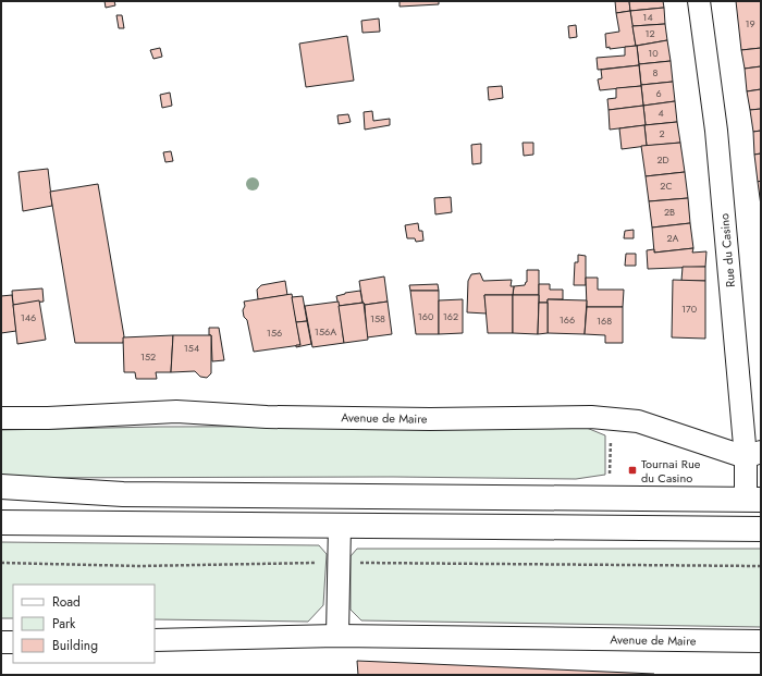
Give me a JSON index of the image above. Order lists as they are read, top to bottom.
{
  "streets": {
    "street": ["Rue du Casino", "Avenue de Maire"]
  },
  "crossings": [
    ["Rue du Casino", "Avenue de Maire"]
  ],
  "places": {
    "transit": ["Tournai Rue du Casino"]
  },
  "house_numbers": [
    "14",
    "19",
    "12",
    "10",
    "8",
    "6",
    "4",
    "2",
    "2D",
    "2C",
    "2B",
    "2A",
    "170",
    "160",
    "162",
    "146",
    "158",
    "166",
    "168",
    "156A",
    "156",
    "154",
    "152"
  ],
  "legend": ["Road", "Park", "Building"]
}
